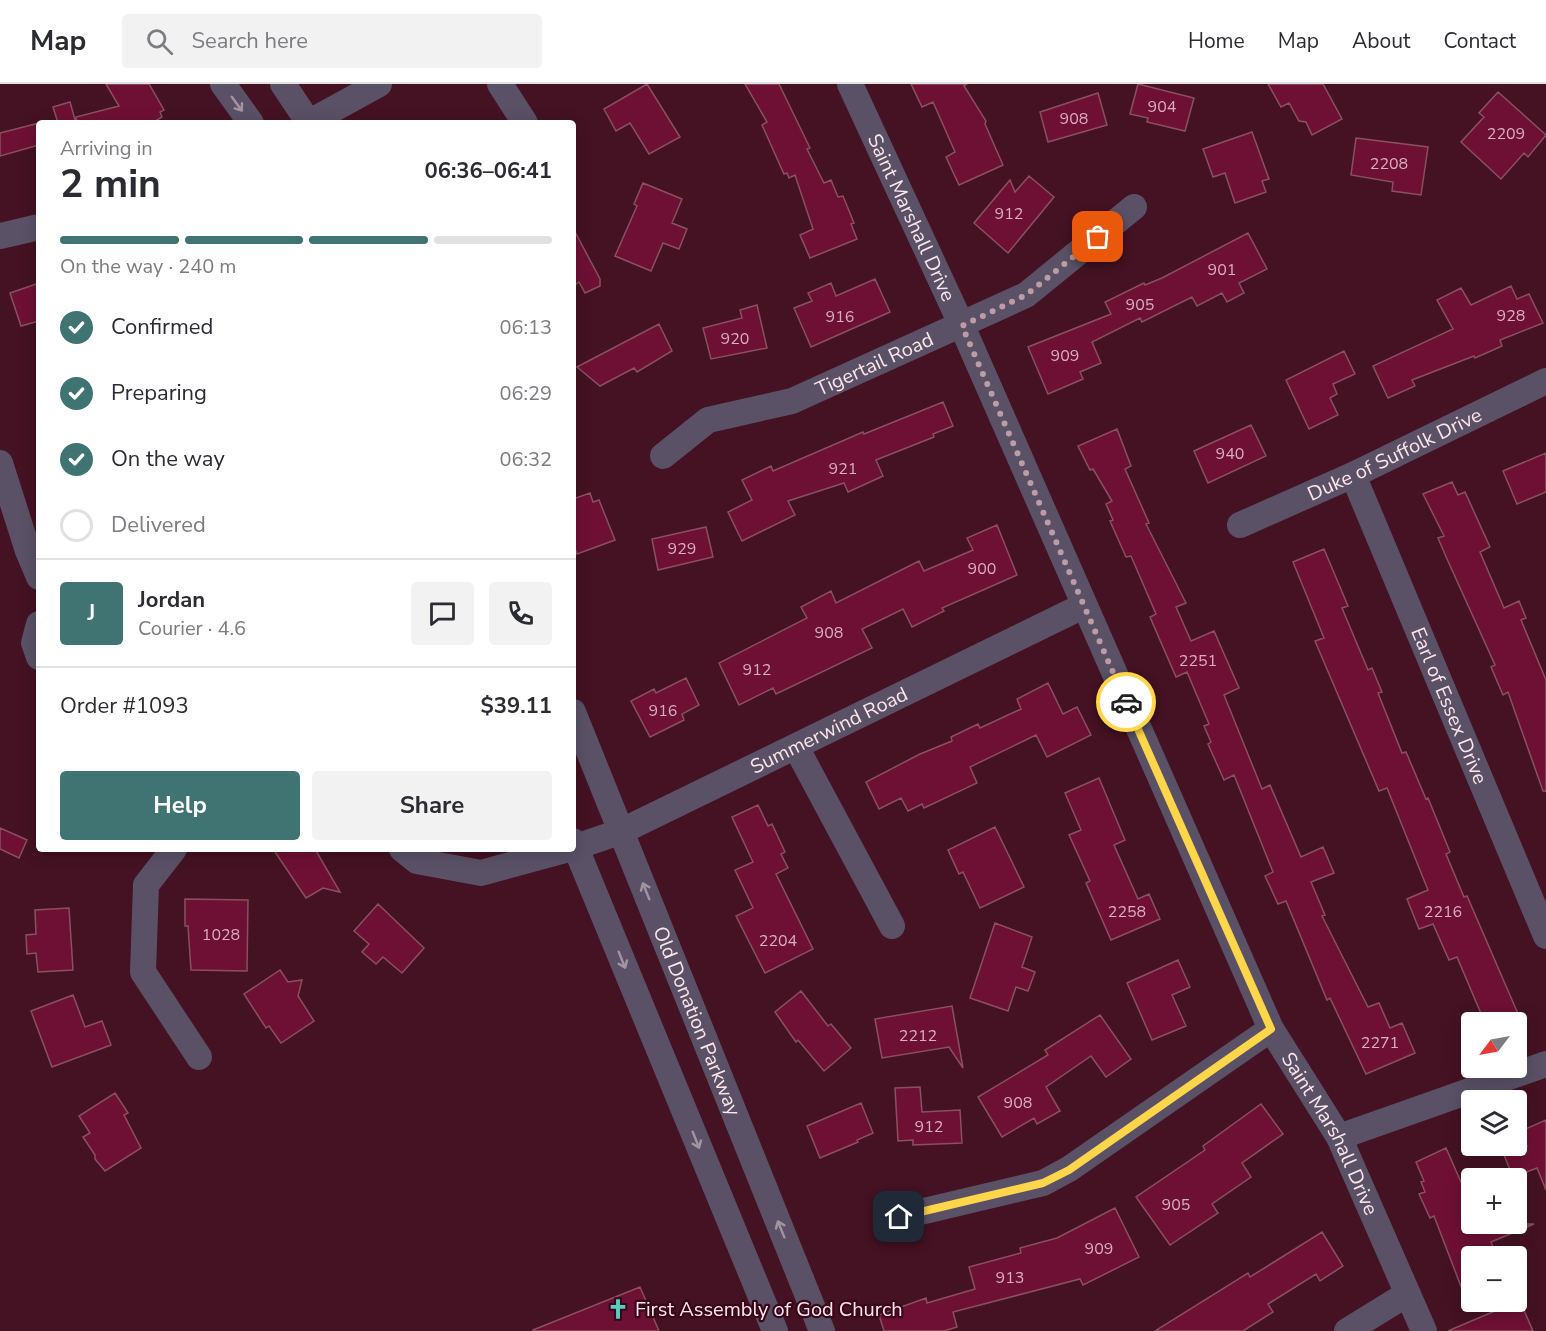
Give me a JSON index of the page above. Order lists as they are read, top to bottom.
{
  "streets": {
    "street": [
      "Saint Marshall Drive",
      "Tigertail Road",
      "Duke of Suffolk Drive",
      "Earl of Essex Drive",
      "Summerwind Road",
      "Old Donation Parkway"
    ]
  },
  "crossings": [
    ["Saint Marshall Drive", "Tigertail Road"],
    ["Saint Marshall Drive", "Summerwind Road"],
    ["Duke of Suffolk Drive", "Earl of Essex Drive"],
    ["Summerwind Road", "Old Donation Parkway"]
  ],
  "places": {
    "church": ["First Assembly of God Church"]
  },
  "house_numbers": [
    "904",
    "908",
    "2209",
    "2208",
    "912",
    "901",
    "905",
    "928",
    "916",
    "920",
    "909",
    "940",
    "921",
    "929",
    "900",
    "908",
    "2251",
    "912",
    "916",
    "2258",
    "2216",
    "1028",
    "2204",
    "2212",
    "2271",
    "908",
    "912",
    "905",
    "909",
    "913"
  ],
  "north": "bottom left",
  "page": {
    "header": "Map",
    "search": "Search here",
    "nav": [
      "Home",
      "Map",
      "About",
      "Contact"
    ],
    "heading": ["2 min", "Arriving in", "06:36–06:41"],
    "panel": [
      "Jordan",
      "Courier · 4.6",
      "Order #1093",
      "$39.11"
    ],
    "bar": "On the way · 240 m",
    "list": [
      ["Confirmed", "06:13"],
      ["Preparing", "06:29"],
      ["On the way", "06:32"],
      "Delivered"
    ],
    "round": "J",
    "buttons": ["Help", "Share"],
    "map_buttons": ["+", "−"]
  }
}
